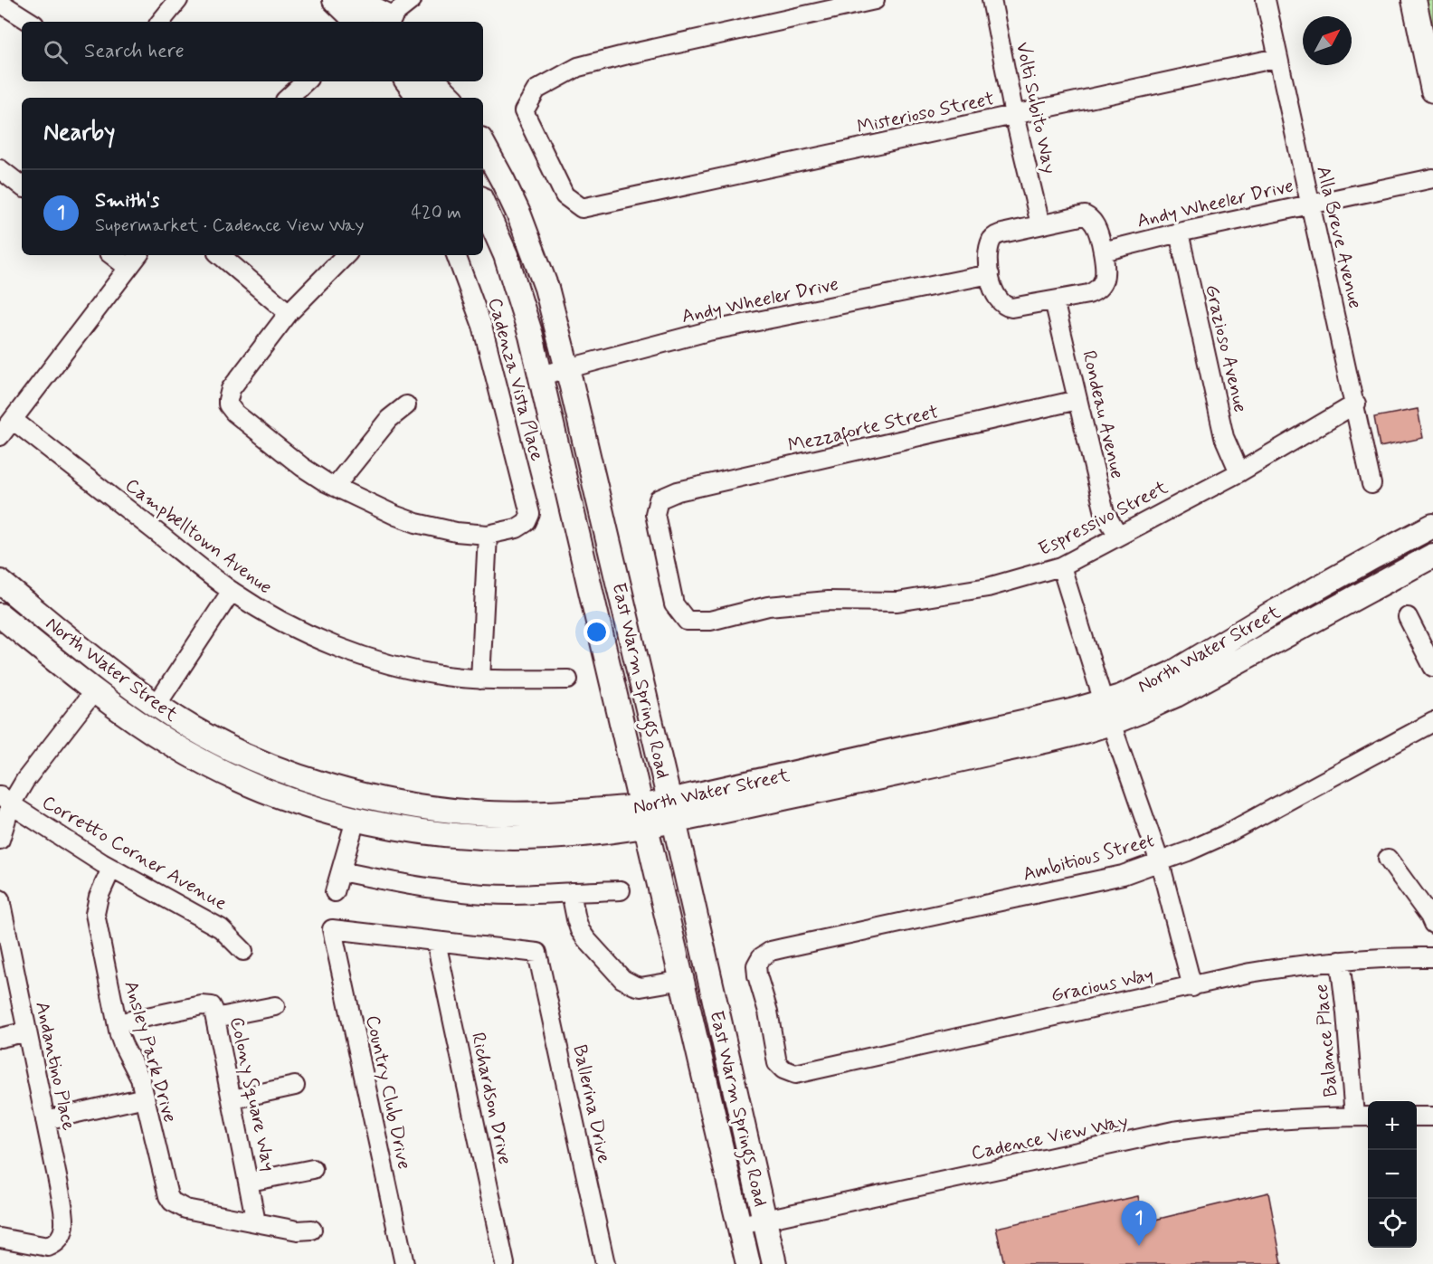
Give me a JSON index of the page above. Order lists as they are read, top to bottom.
{
  "streets": {
    "main road": ["North Water Street", "East Warm Springs Road"],
    "street": [
      "Volti Subito Way",
      "Misterioso Street",
      "Andy Wheeler Drive",
      "Alla Breve Avenue",
      "Grazioso Avenue",
      "Cadenza Vista Place",
      "Rondeau Avenue",
      "Mezzaforte Street",
      "Espressivo Street",
      "Campbelltown Avenue",
      "Corretto Corner Avenue",
      "Ambitious Street",
      "Gracious Way",
      "Balance Place",
      "Ansley Park Drive",
      "Andantino Place",
      "Country Club Drive",
      "Colony Square Way",
      "Richardson Drive",
      "Ballerina Drive",
      "Cadence View Way"
    ]
  },
  "crossings": [
    ["Volti Subito Way", "Misterioso Street"],
    ["Volti Subito Way", "Andy Wheeler Drive"],
    ["Volti Subito Way", "Rondeau Avenue"],
    ["Misterioso Street", "Alla Breve Avenue"],
    ["Andy Wheeler Drive", "Alla Breve Avenue"],
    ["Andy Wheeler Drive", "Grazioso Avenue"],
    ["Andy Wheeler Drive", "Rondeau Avenue"],
    ["Andy Wheeler Drive", "East Warm Springs Road"],
    ["Alla Breve Avenue", "Espressivo Street"],
    ["Grazioso Avenue", "Espressivo Street"],
    ["Rondeau Avenue", "Mezzaforte Street"],
    ["Rondeau Avenue", "Espressivo Street"],
    ["Mezzaforte Street", "Espressivo Street"],
    ["North Water Street", "East Warm Springs Road"],
    ["East Warm Springs Road", "Cadence View Way"],
    ["Corretto Corner Avenue", "Ansley Park Drive"],
    ["Ambitious Street", "Gracious Way"],
    ["Gracious Way", "Balance Place"],
    ["Balance Place", "Cadence View Way"],
    ["Ansley Park Drive", "Colony Square Way"],
    ["Country Club Drive", "Richardson Drive"],
    ["Country Club Drive", "Ballerina Drive"],
    ["Richardson Drive", "Ballerina Drive"]
  ],
  "north": "top right",
  "page": {
    "search": "Search here",
    "heading": "Nearby",
    "list": [
      {
        "mark": "1",
        "name": "Smith's",
        "note": "Supermarket · Cadence View Way",
        "value": "420 m"
      }
    ],
    "map_buttons": ["+", "−"],
    "pins": "1"
  }
}
